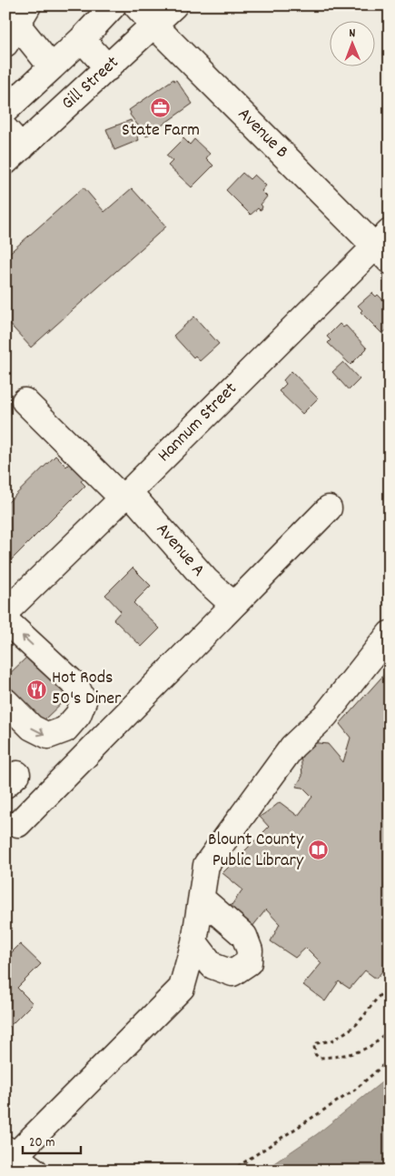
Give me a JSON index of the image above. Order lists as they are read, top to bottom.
{
  "streets": {
    "street": [
      "Gill Street",
      "Avenue B",
      "Hannum Street",
      "Avenue A"
    ]
  },
  "crossings": [
    ["Gill Street", "Avenue B"],
    ["Avenue B", "Hannum Street"],
    ["Hannum Street", "Avenue A"]
  ],
  "places": {
    "office": ["State Farm"],
    "restaurant": ["Hot Rods 50's Diner"],
    "library": ["Blount County Public Library"]
  },
  "scale_bar": "20 m",
  "north": "top"
}
